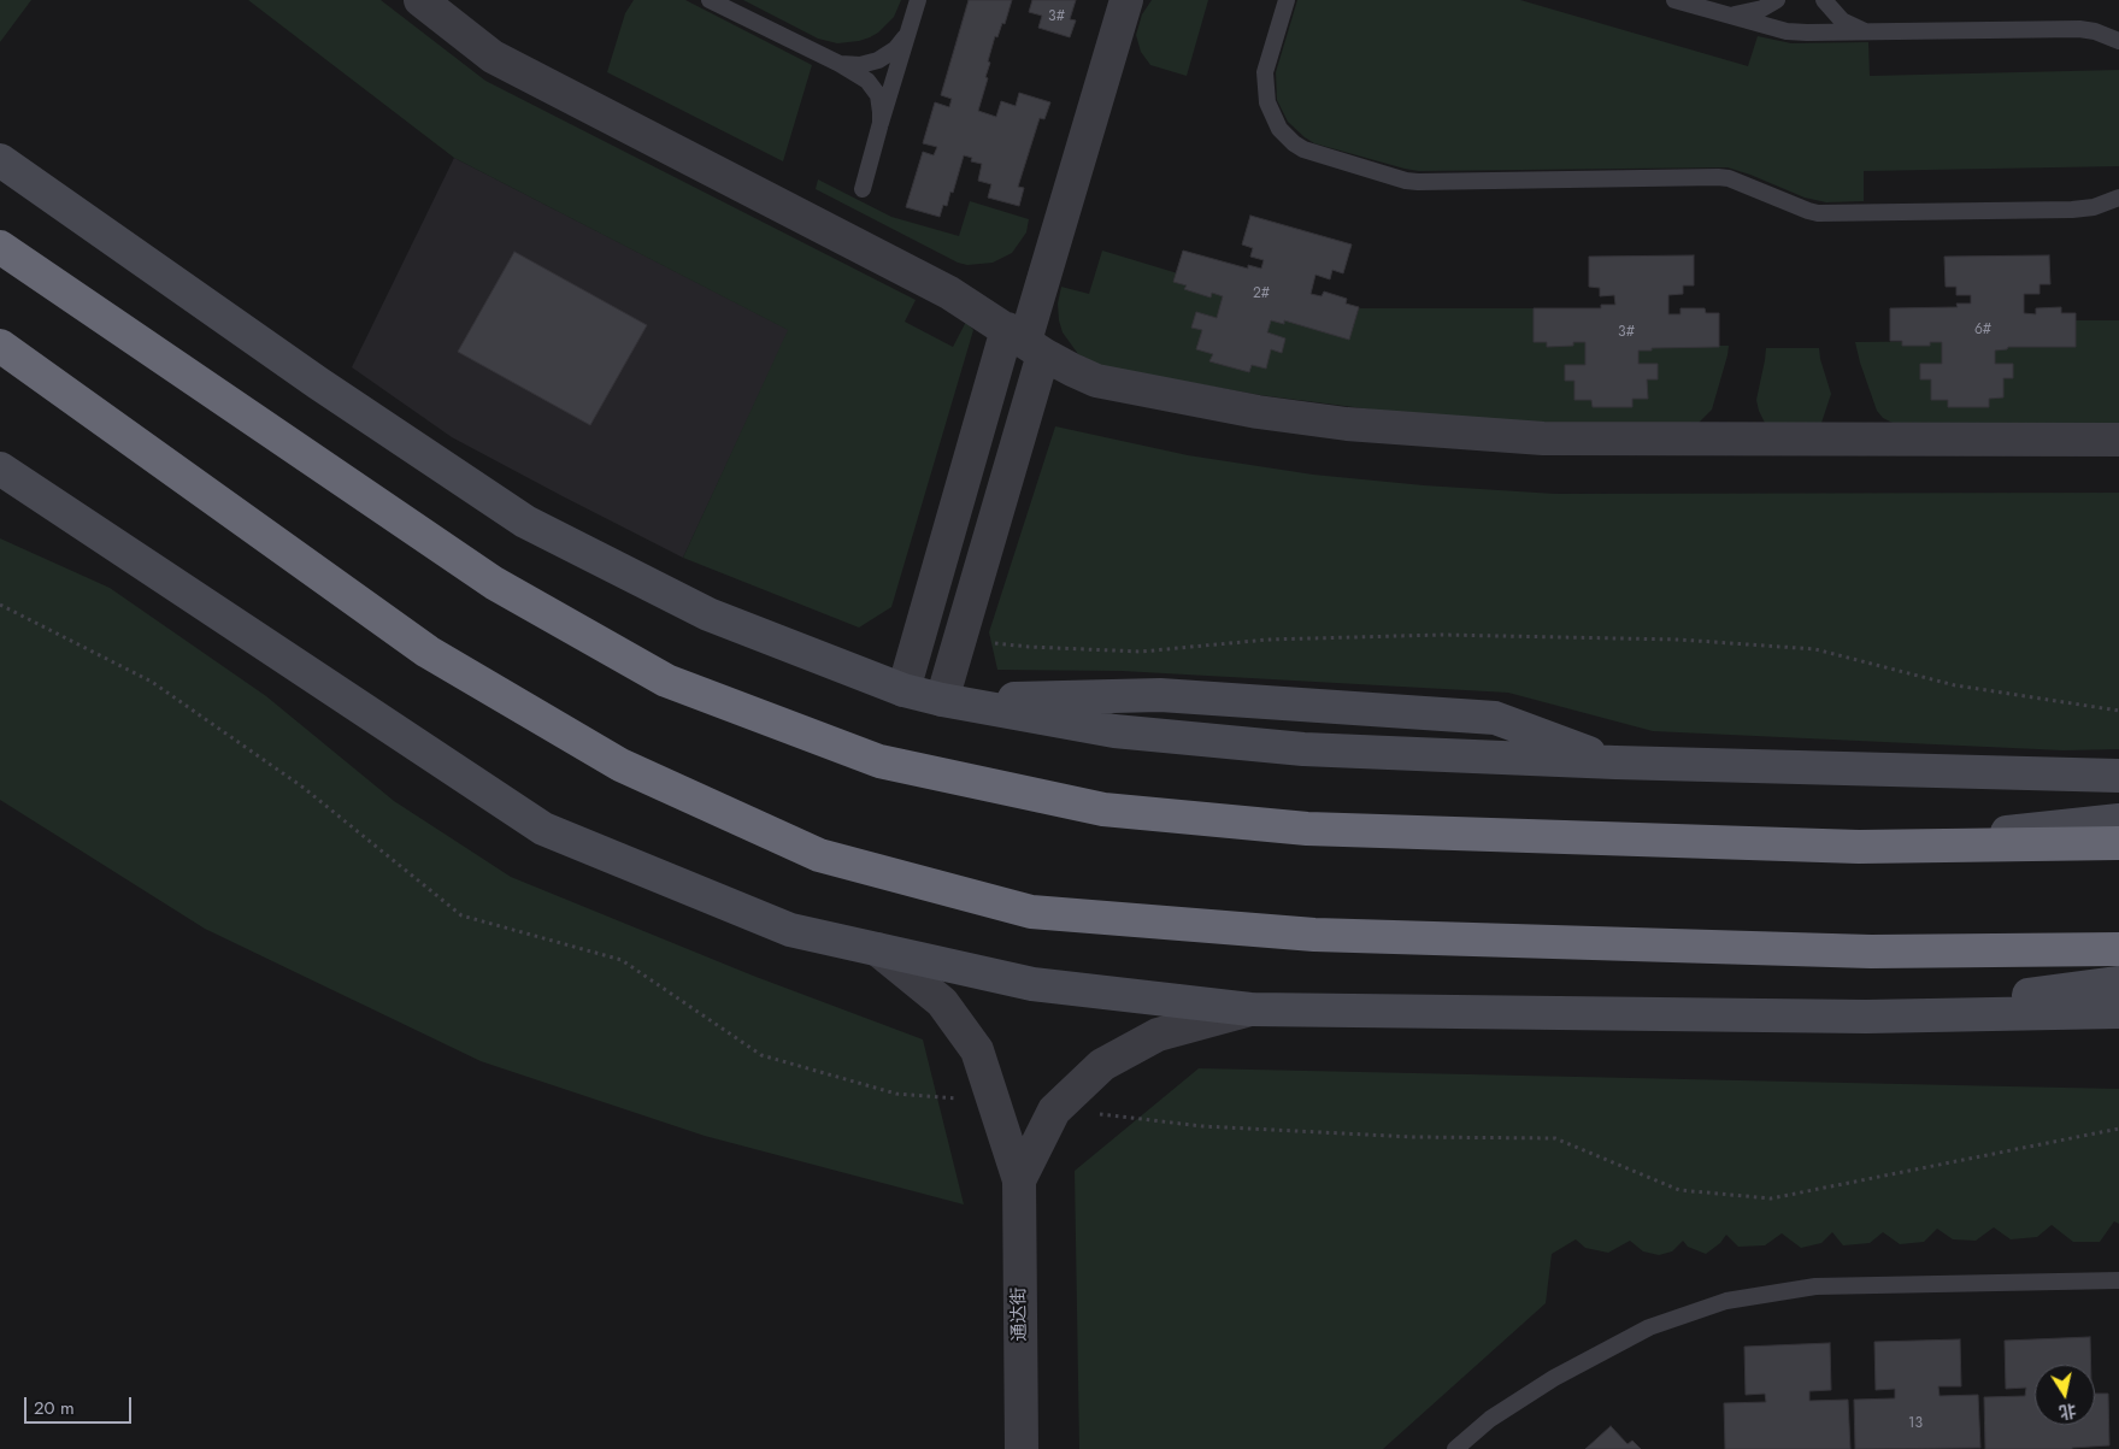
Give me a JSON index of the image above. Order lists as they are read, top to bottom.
{
  "streets": {
    "street": ["通达街"]
  },
  "house_numbers": [
    "3#",
    "2#",
    "6#",
    "3#",
    "13"
  ],
  "scale_bar": "20 m",
  "north": "bottom"
}
